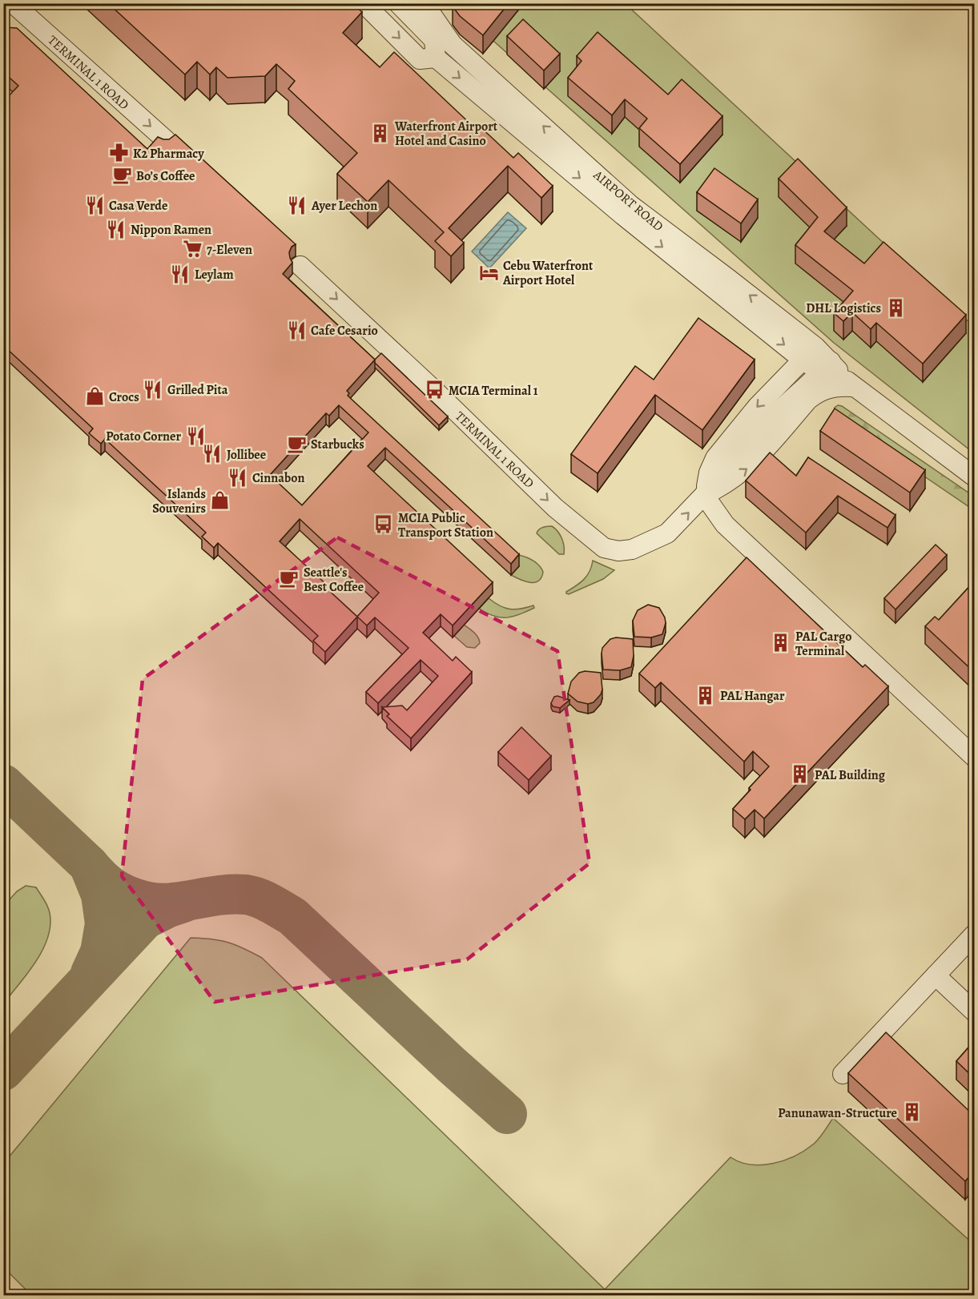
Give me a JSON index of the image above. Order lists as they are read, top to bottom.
{
  "streets": {
    "street": ["TERMINAL 1 ROAD", "AIRPORT ROAD"]
  },
  "crossings": [
    ["TERMINAL 1 ROAD", "AIRPORT ROAD"]
  ],
  "one_way": ["TERMINAL 1 ROAD"],
  "places": {
    "building": [
      "Waterfront Airport Hotel and Casino",
      "DHL Logistics",
      "PAL Cargo Terminal",
      "PAL Hangar",
      "PAL Building",
      "Panunawan-Structure"
    ],
    "pharmacy": ["K2 Pharmacy"],
    "cafe": ["Bo’s Coffee", "Starbucks", "Seattle's Best Coffee"],
    "restaurant": [
      "Casa Verde",
      "Ayer Lechon",
      "Nippon Ramen",
      "Leylam",
      "Cafe Cesario",
      "Grilled Pita",
      "Potato Corner",
      "Jollibee",
      "Cinnabon"
    ],
    "supermarket": ["7-Eleven"],
    "hotel": ["Cebu Waterfront Airport Hotel"],
    "bus stop": ["MCIA Terminal 1", "MCIA Public Transport Station"],
    "shop": ["Crocs", "Islands Souvenirs"]
  }
}
